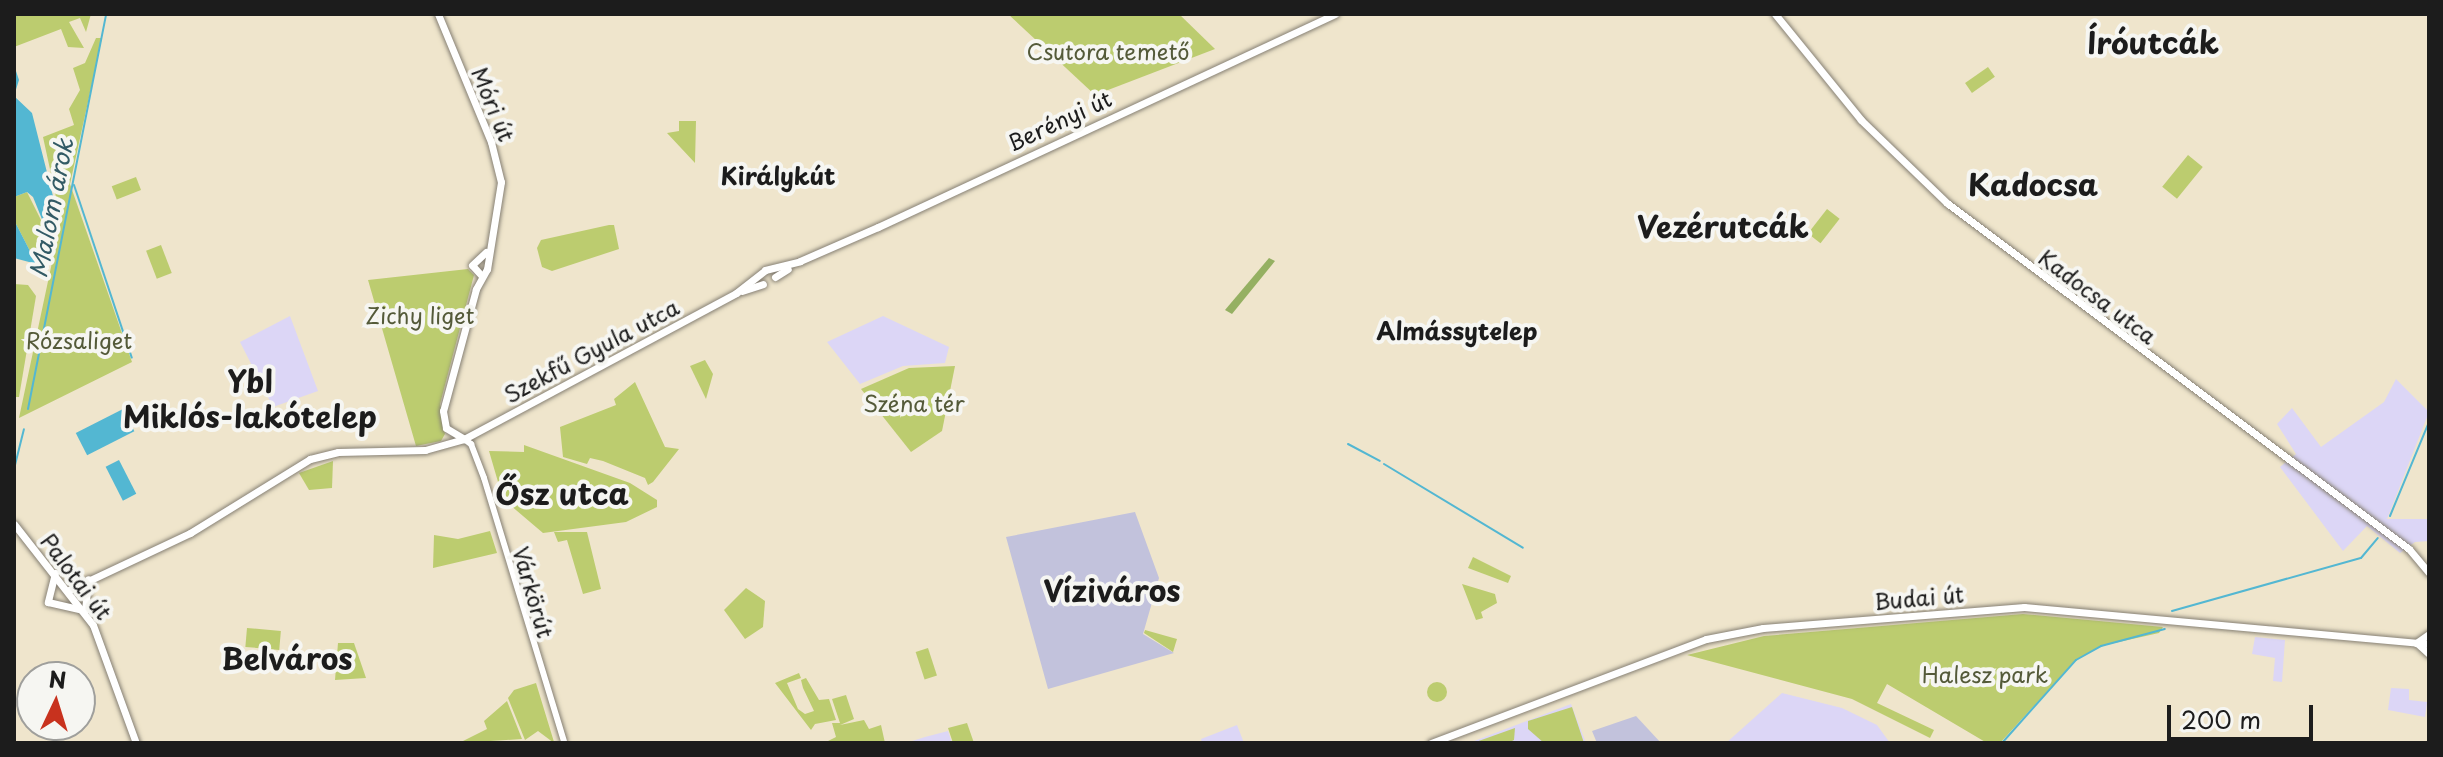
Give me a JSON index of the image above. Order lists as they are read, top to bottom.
{
  "streets": {
    "main road": [
      "Móri út",
      "Berényi út",
      "Kadocsa utca",
      "Szekfű Gyula utca",
      "Palotai út",
      "Budai út"
    ],
    "street": ["Várkörút"]
  },
  "crossings": [
    ["Berényi út", "Szekfű Gyula utca"],
    ["Szekfű Gyula utca", "Palotai út"],
    ["Szekfű Gyula utca", "Várkörút"]
  ],
  "districts": [
    "Íróutcák",
    "Királykút",
    "Kadocsa",
    "Vezérutcák",
    "Almássytelep",
    "Ybl Miklós-lakótelep",
    "Ősz utca",
    "Víziváros",
    "Belváros"
  ],
  "water": ["Malom árok"],
  "parks": [
    "Csutora temető",
    "Zichy liget",
    "Rózsaliget",
    "Széna tér",
    "Halesz park"
  ],
  "scale_bar": "200 m",
  "north": "top"
}
